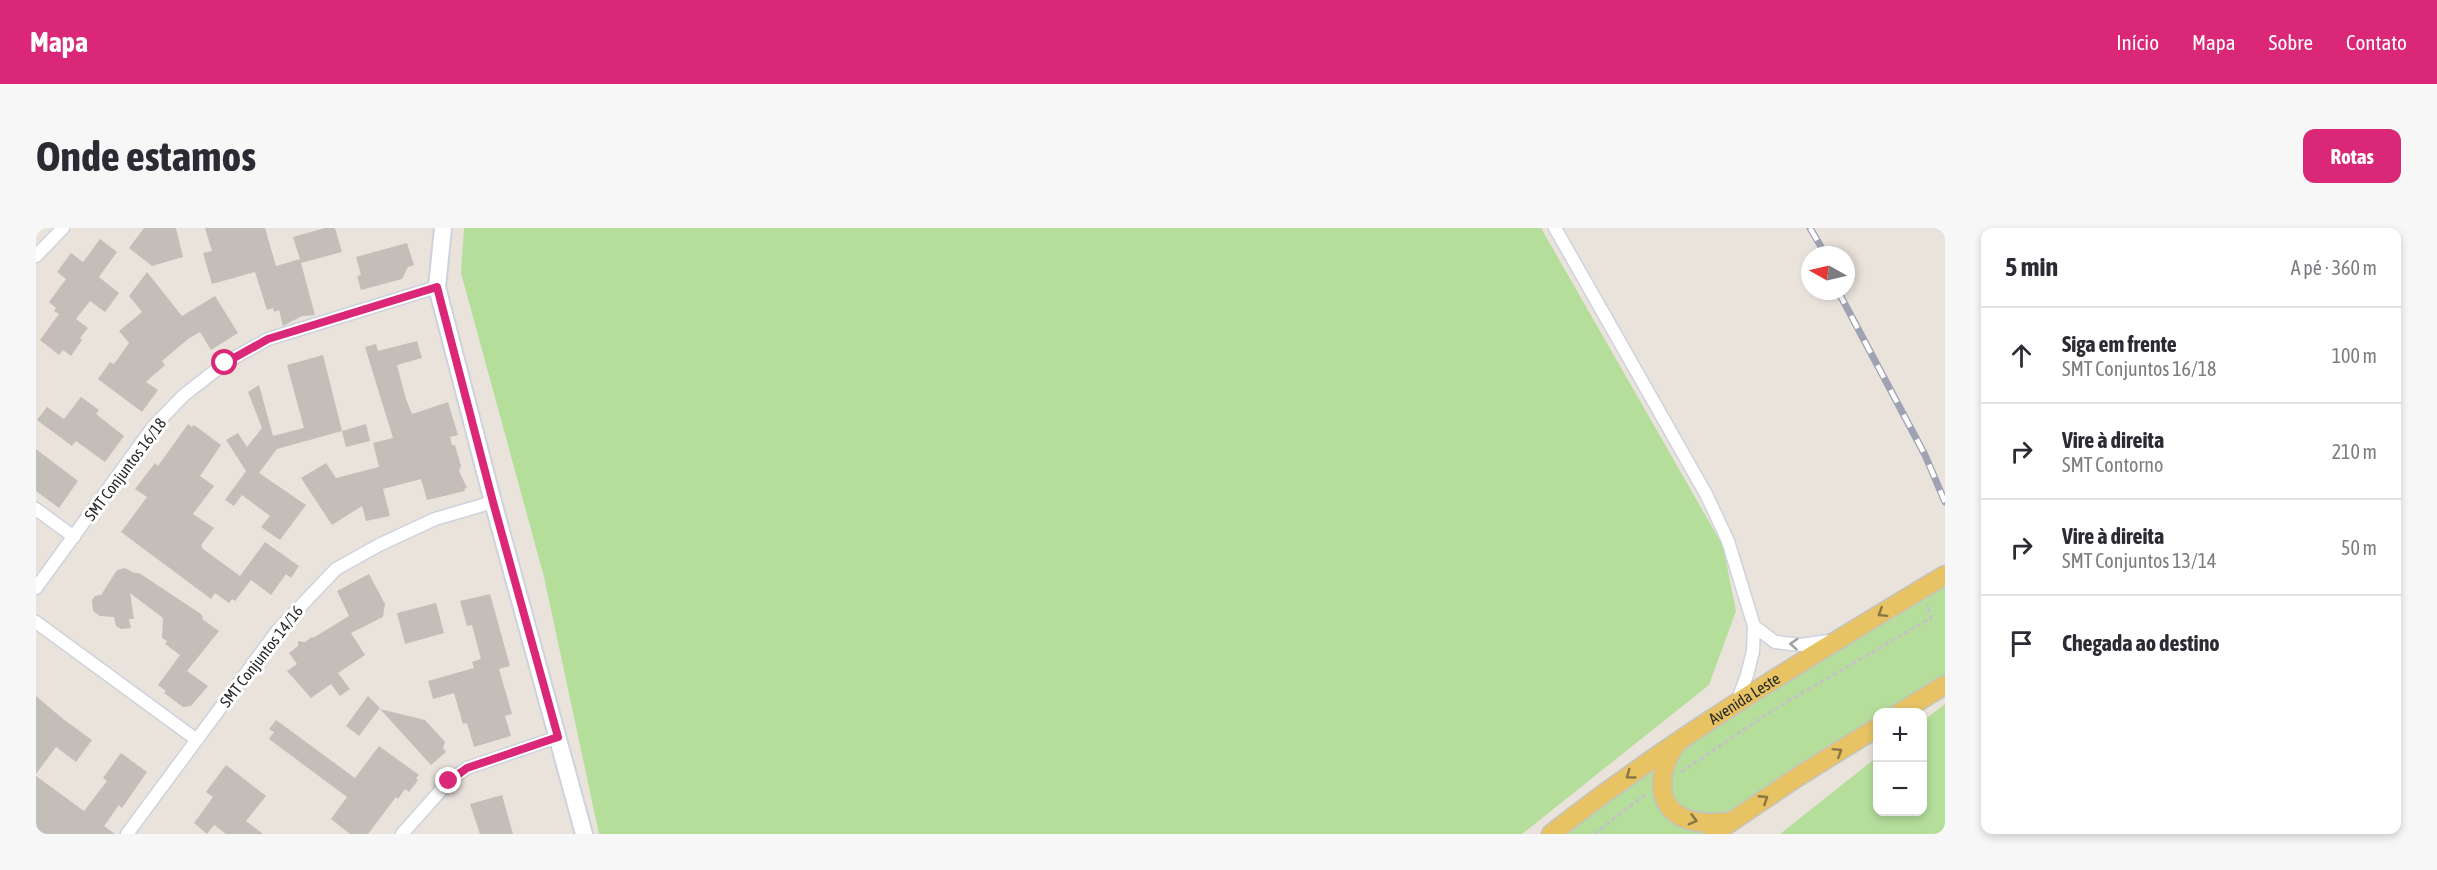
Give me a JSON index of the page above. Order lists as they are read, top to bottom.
{
  "streets": {
    "main road": ["Avenida Leste"],
    "street": ["SMT Conjuntos 16/18", "SMT Conjuntos 14/16"]
  },
  "one_way": ["Avenida Leste"],
  "north": "left",
  "page": {
    "header": "Mapa",
    "nav": [
      "Início",
      "Mapa",
      "Sobre",
      "Contato"
    ],
    "buttons": "Rotas",
    "title": "Onde estamos",
    "heading": ["5 min", "A pé · 360 m"],
    "list": [
      ["Siga em frente", "SMT Conjuntos 16/18", "100 m"],
      ["Vire à direita", "SMT Contorno", "210 m"],
      ["Vire à direita", "SMT Conjuntos 13/14", "50 m"],
      "Chegada ao destino"
    ],
    "map_buttons": ["+", "−"]
  }
}
